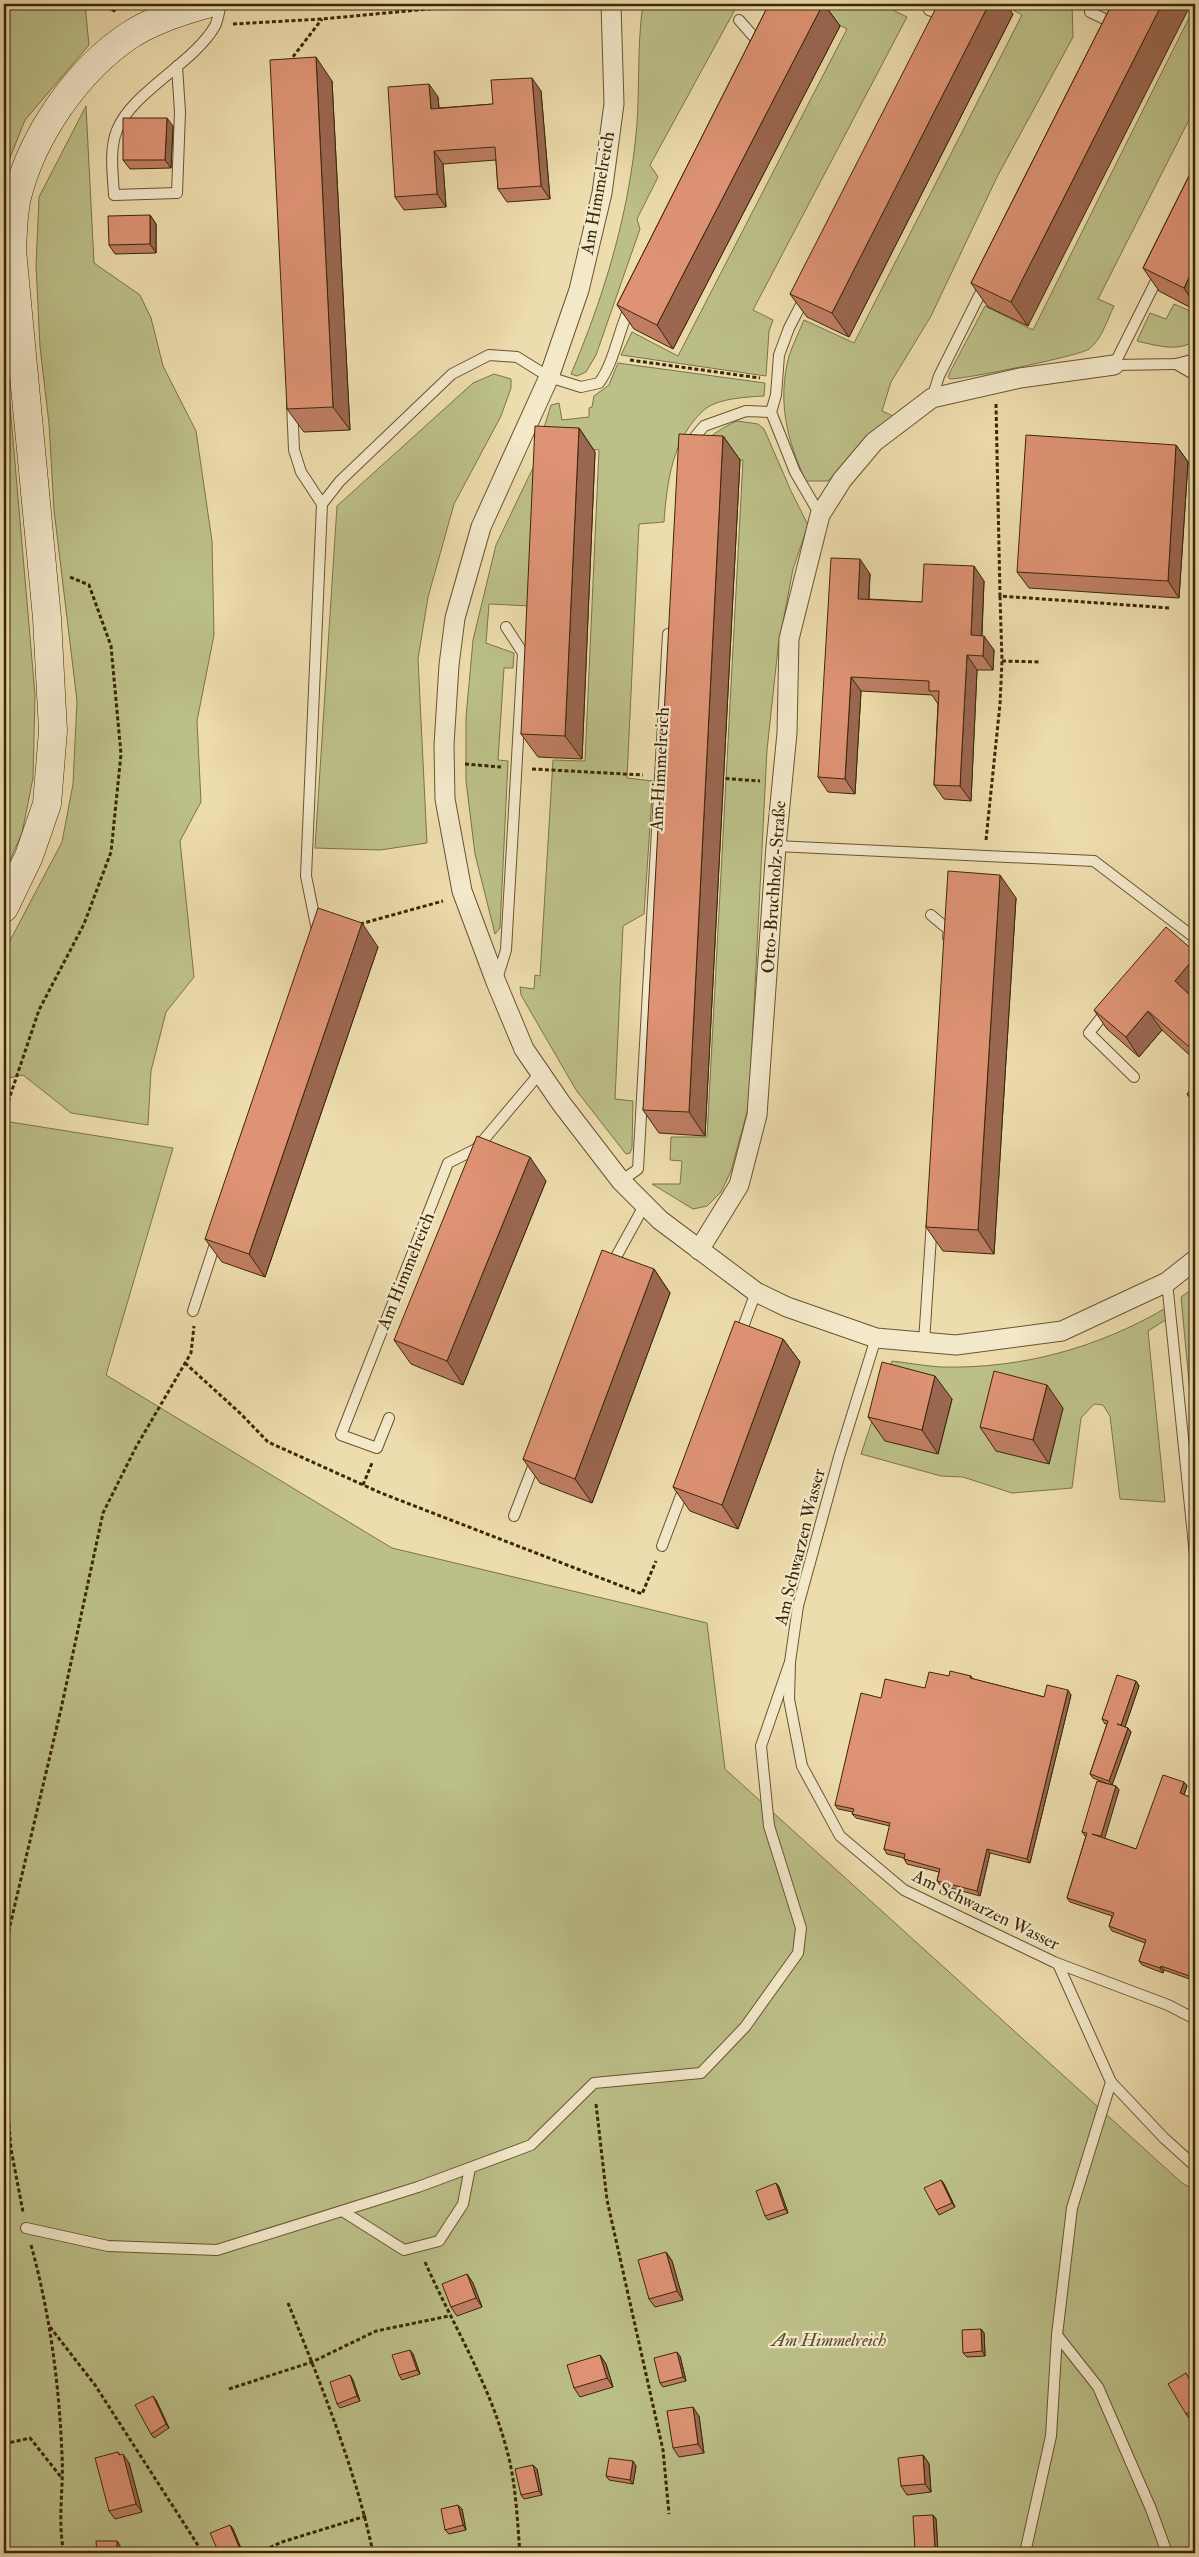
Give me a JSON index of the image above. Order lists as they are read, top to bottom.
{
  "streets": {
    "street": ["Am Himmelreich", "Otto-Bruchholz-Straße"],
    "lane": ["Am Schwarzen Wasser"]
  },
  "crossings": [
    ["Am Himmelreich", "Otto-Bruchholz-Straße"],
    ["Am Himmelreich", "Am Schwarzen Wasser"]
  ],
  "parks": ["Am Himmelreich"]
}
